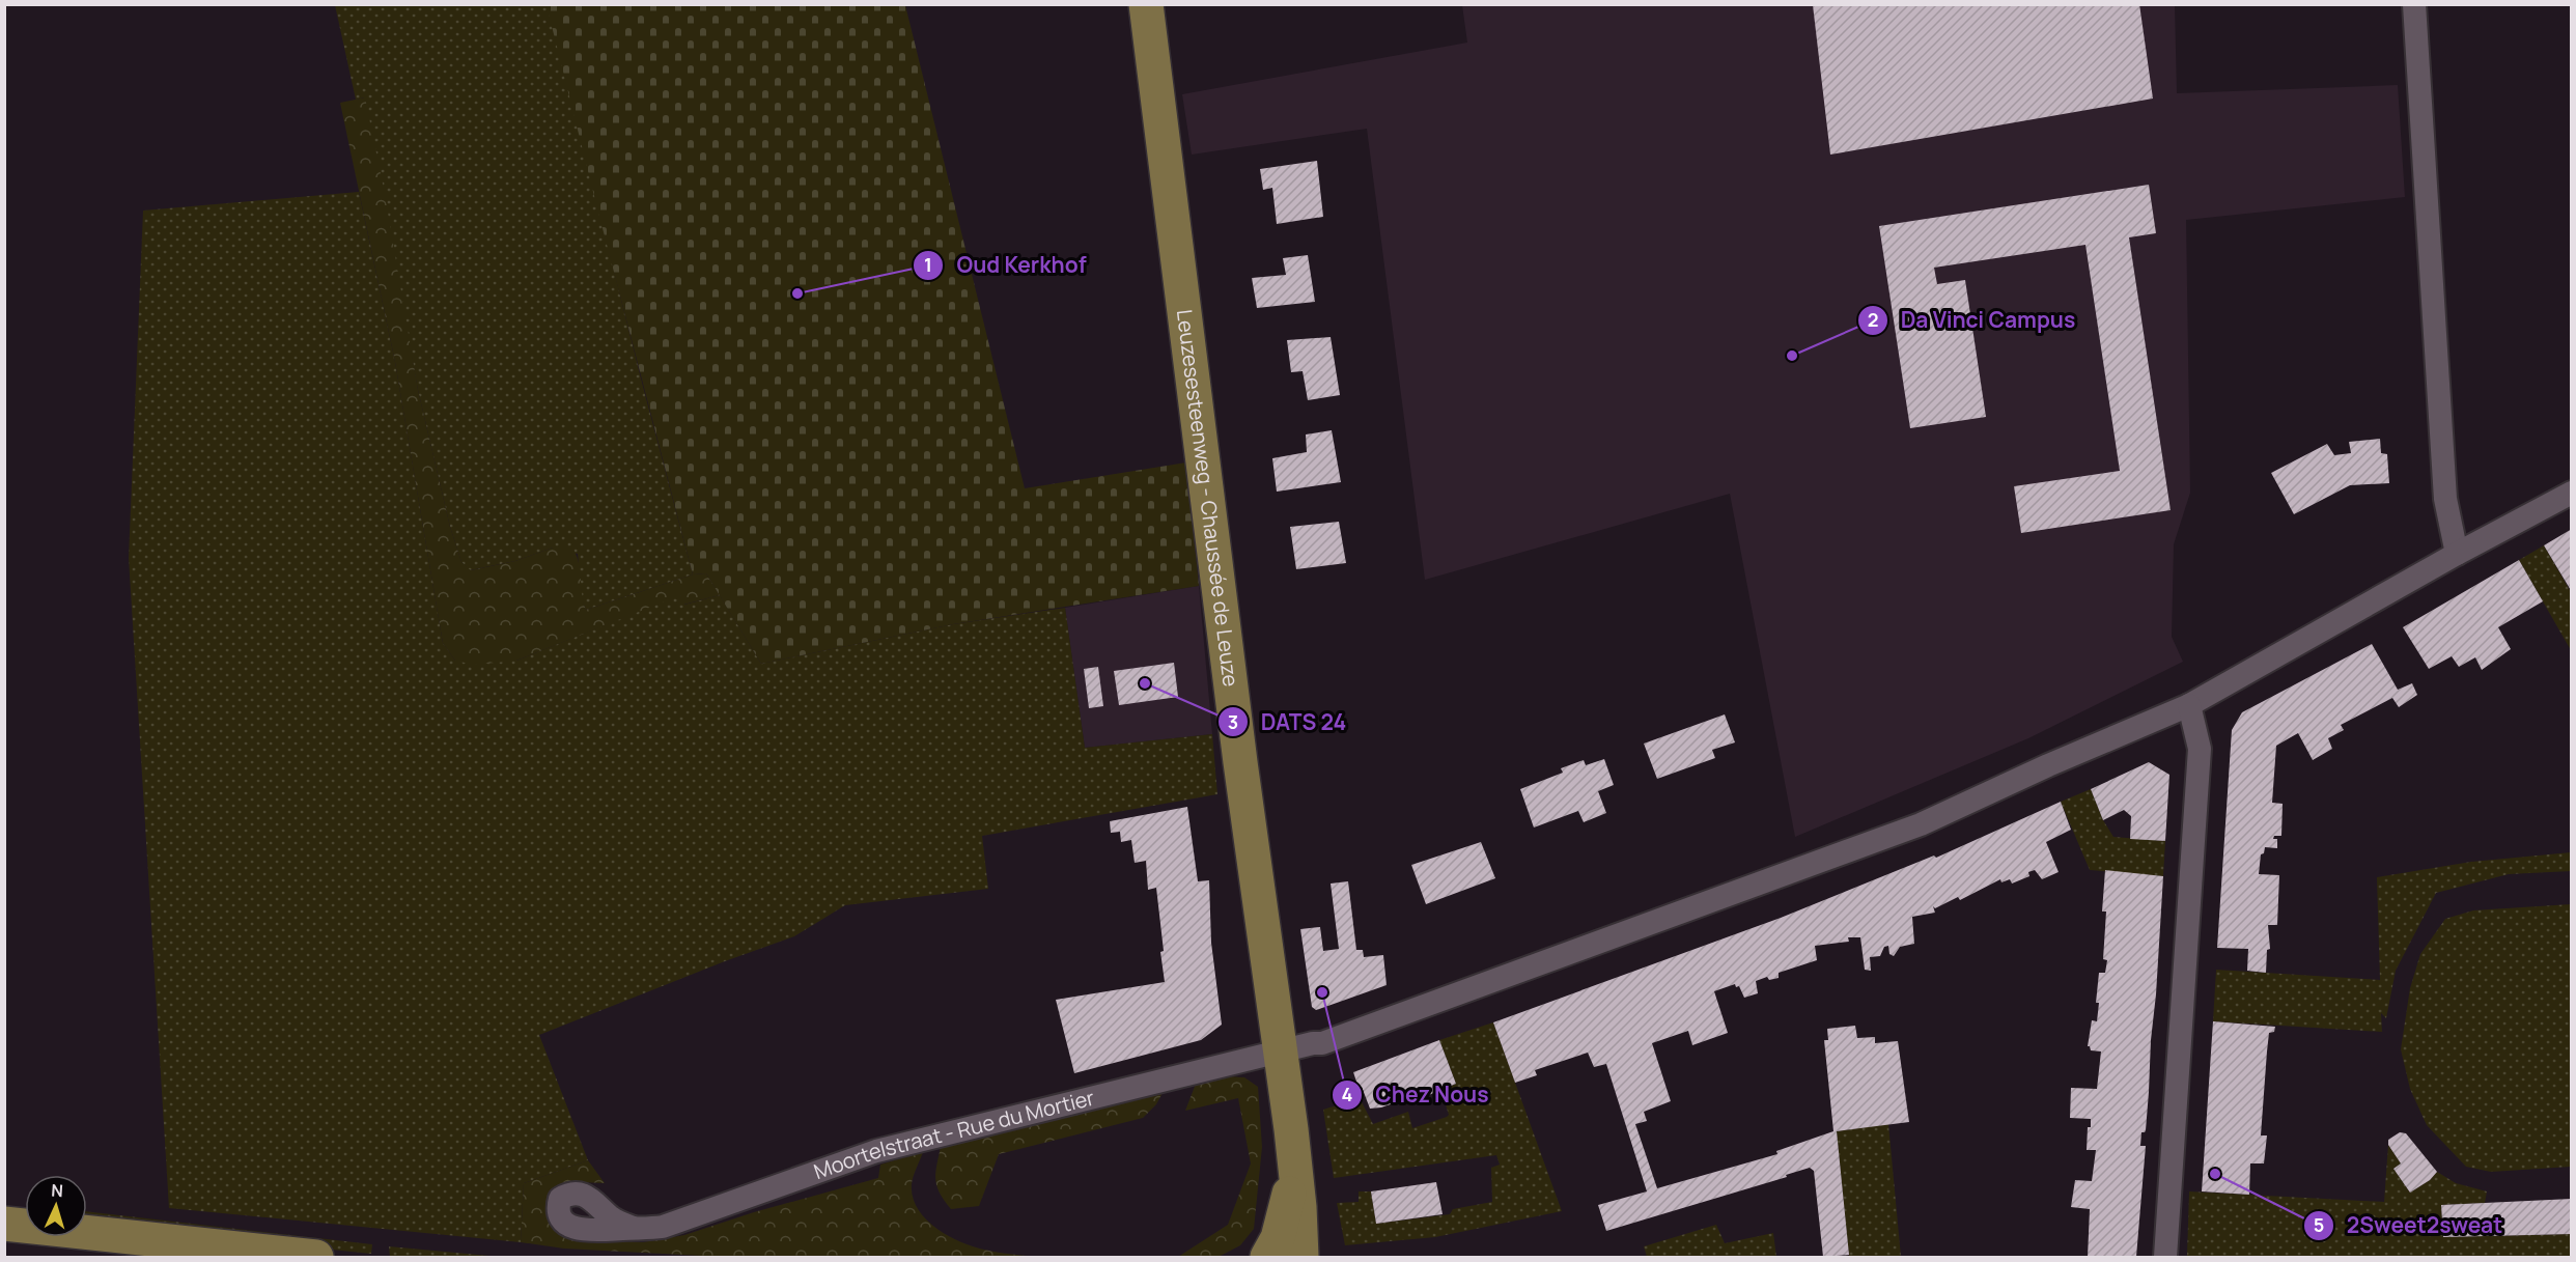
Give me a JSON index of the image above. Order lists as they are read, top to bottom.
{
  "streets": {
    "main road": ["Leuzesesteenweg - Chaussée de Leuze"],
    "street": ["Moortelstraat - Rue du Mortier"]
  },
  "crossings": [
    ["Leuzesesteenweg - Chaussée de Leuze", "Moortelstraat - Rue du Mortier"]
  ],
  "places": [
    "Oud Kerkhof",
    "Da Vinci Campus",
    "DATS 24",
    "Chez Nous",
    "2Sweet2sweat"
  ],
  "north": "top"
}
